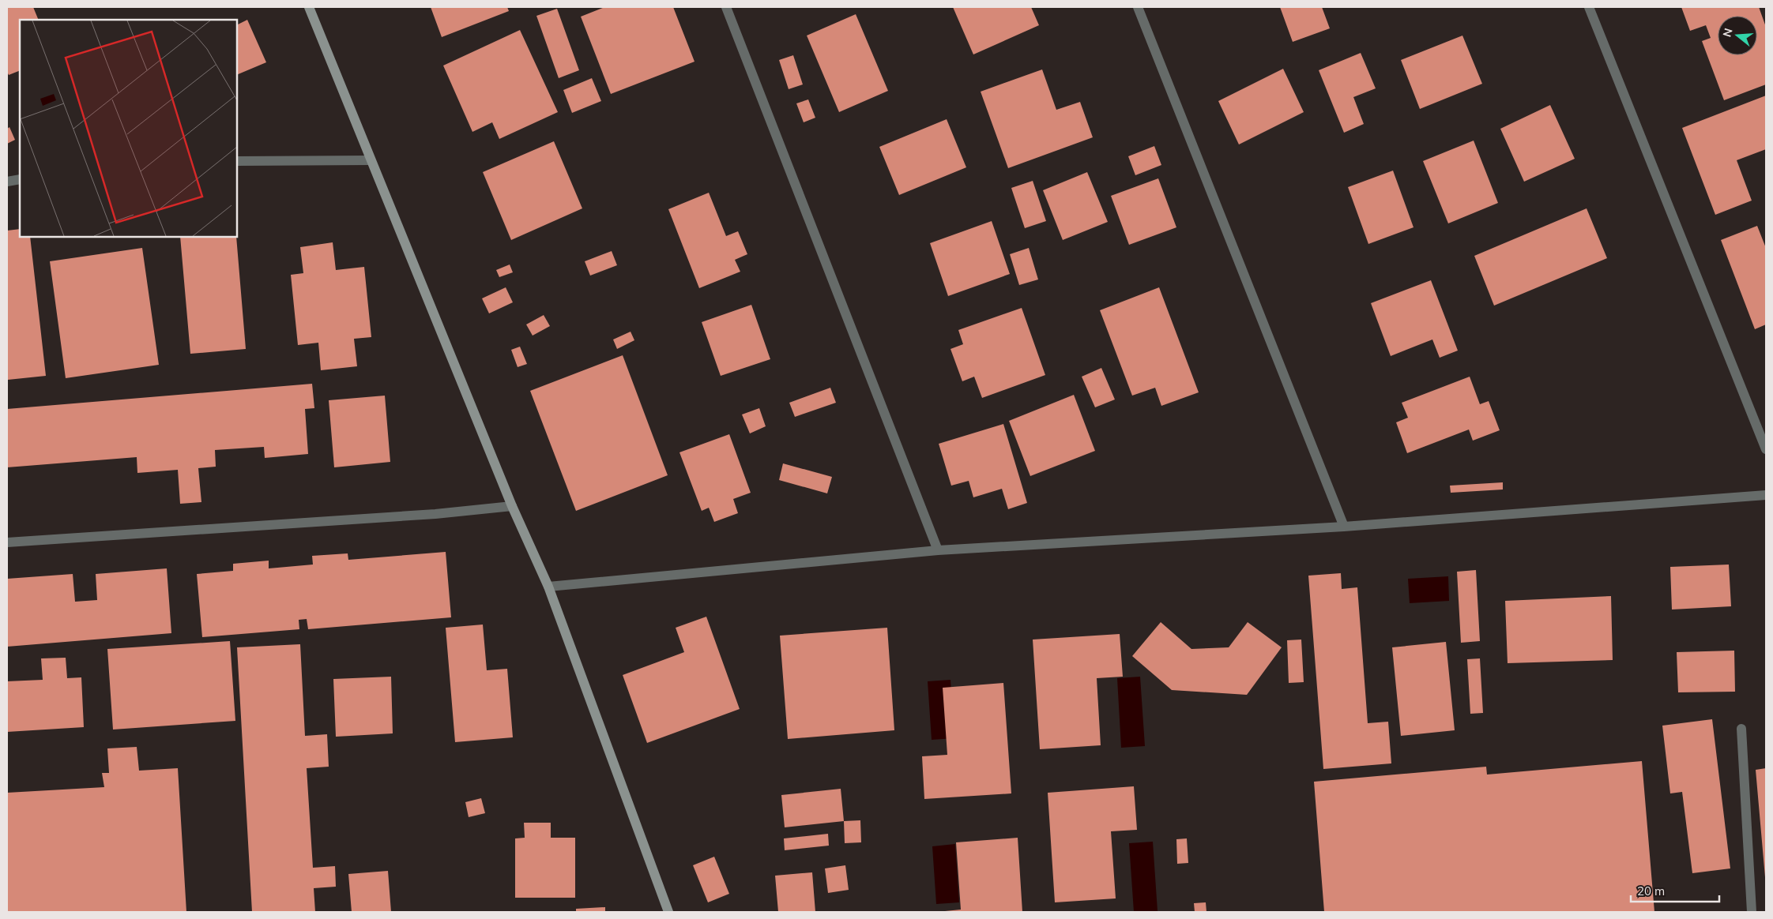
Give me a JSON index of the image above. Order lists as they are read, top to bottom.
{
  "scale_bar": "20 m",
  "north": "left"
}
